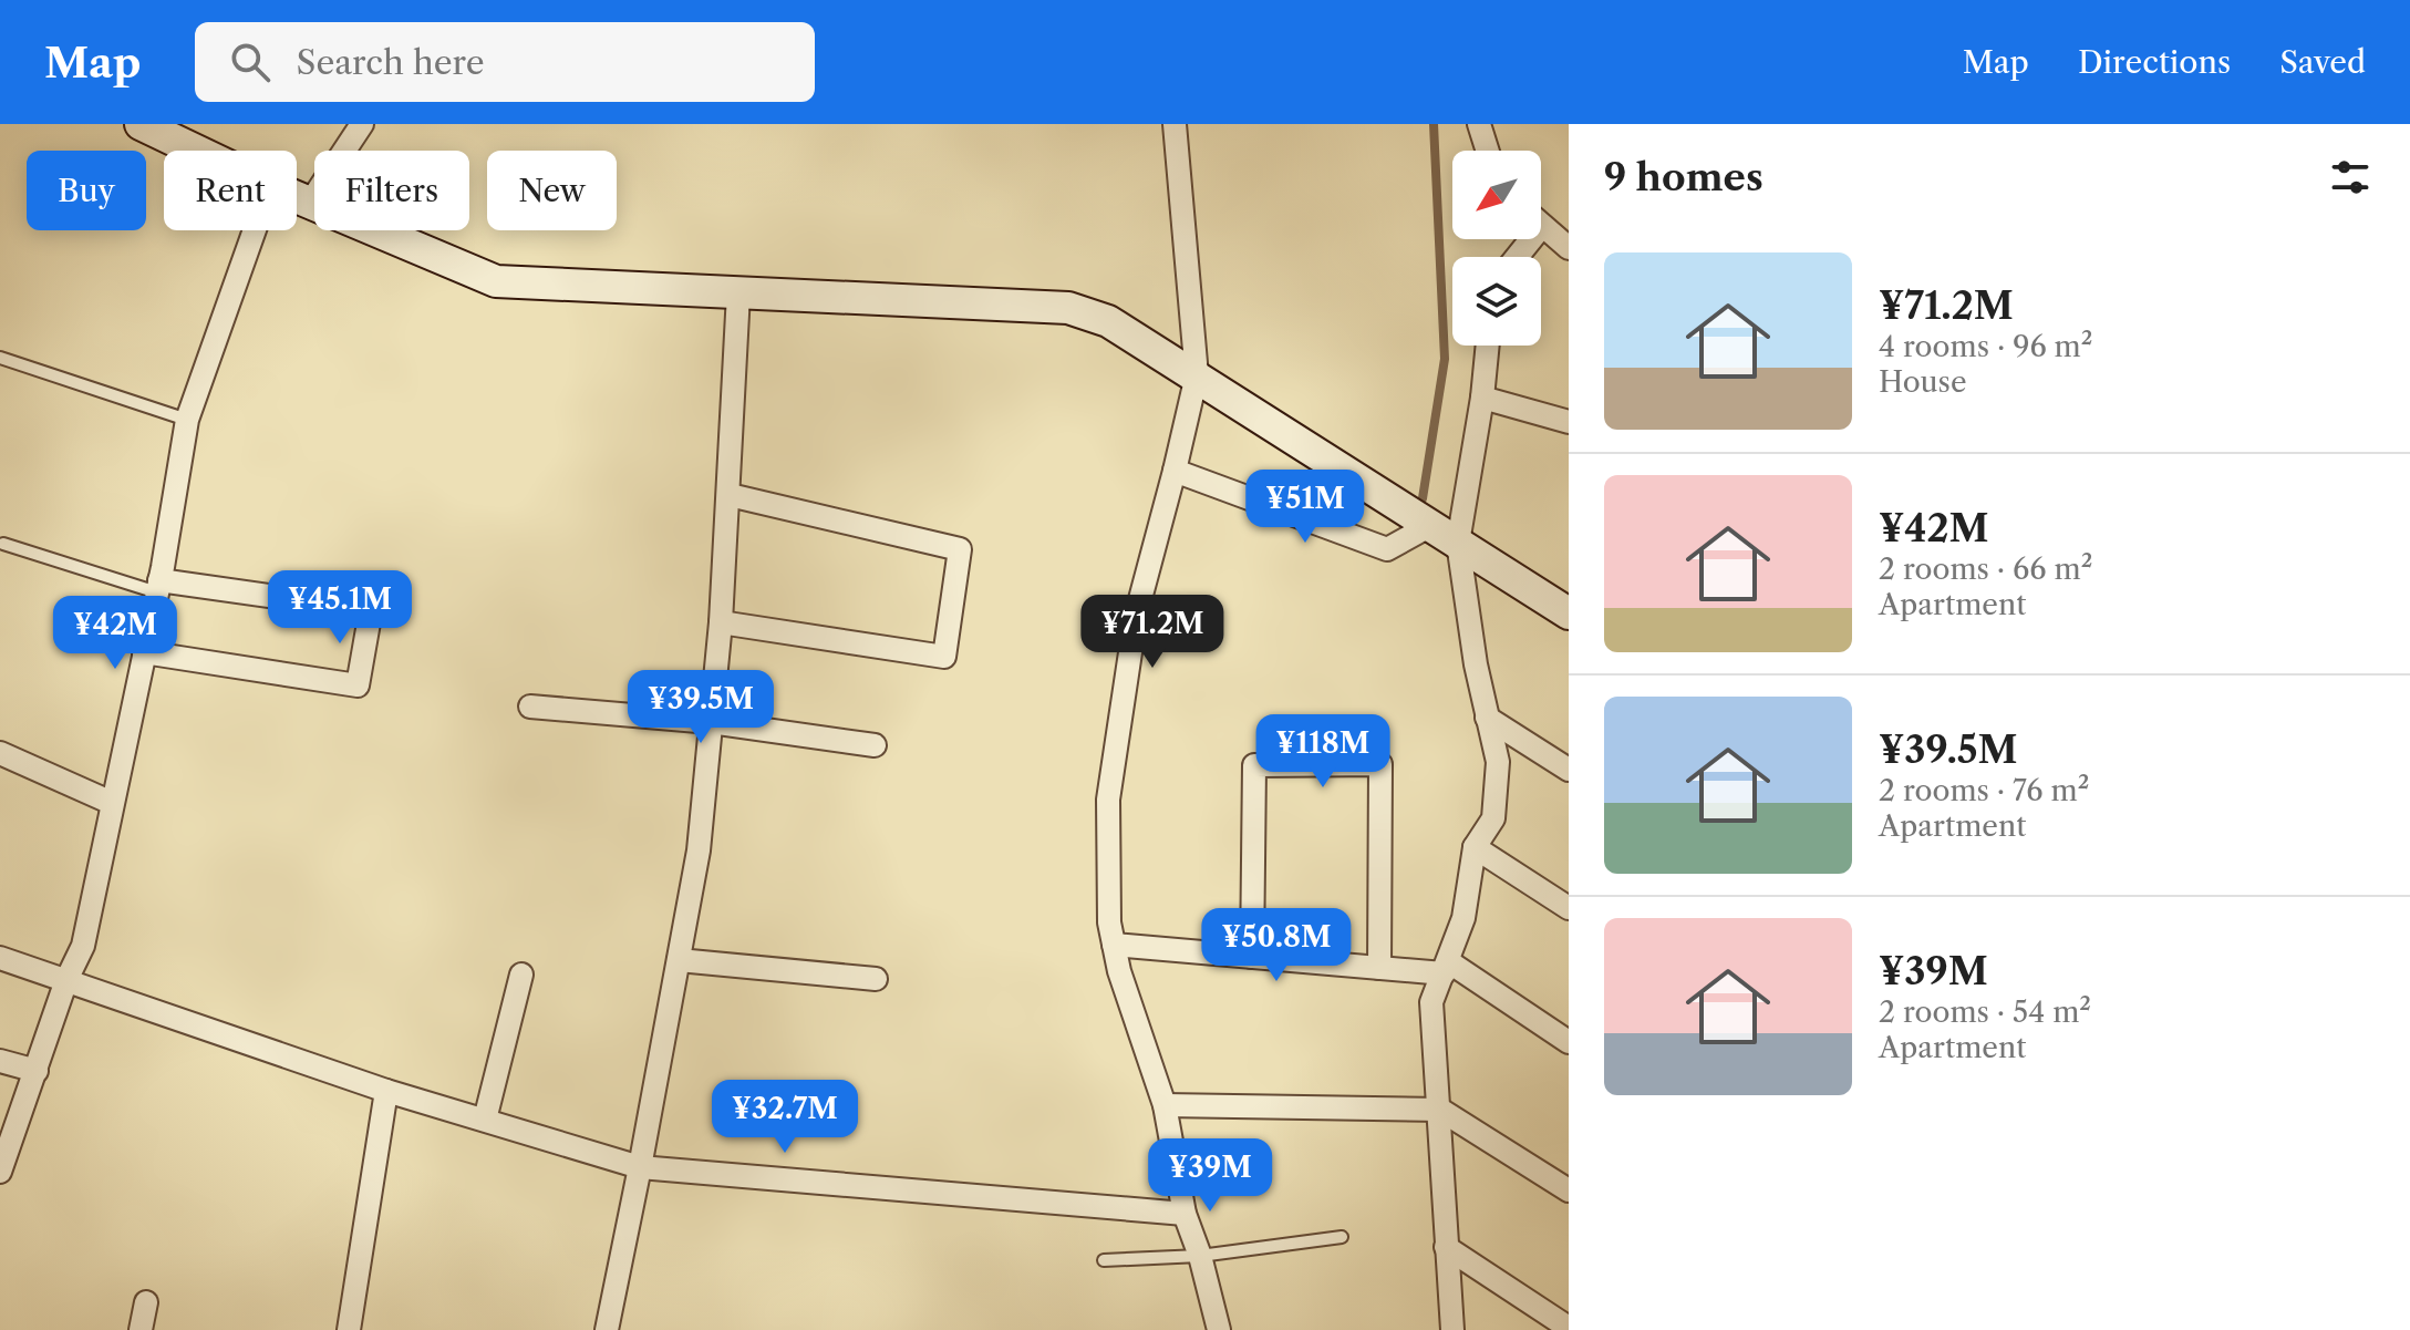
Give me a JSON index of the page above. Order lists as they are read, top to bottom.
{
  "north": "bottom left",
  "page": {
    "header": "Map",
    "search": "Search here",
    "nav": ["Map", "Directions", "Saved"],
    "heading": "9 homes",
    "chip": [
      "Buy",
      "Rent",
      "Filters",
      "New"
    ],
    "list": [
      {
        "name": "¥71.2M",
        "note": "4 rooms · 96 m² · House"
      },
      {
        "name": "¥42M",
        "note": "2 rooms · 66 m² · Apartment"
      },
      {
        "name": "¥39.5M",
        "note": "2 rooms · 76 m² · Apartment"
      },
      {
        "name": "¥39M",
        "note": "2 rooms · 54 m² · Apartment"
      }
    ],
    "price": [
      "¥51M",
      "¥45.1M",
      "¥71.2M",
      "¥42M",
      "¥39.5M",
      "¥118M",
      "¥50.8M",
      "¥32.7M",
      "¥39M"
    ]
  }
}
